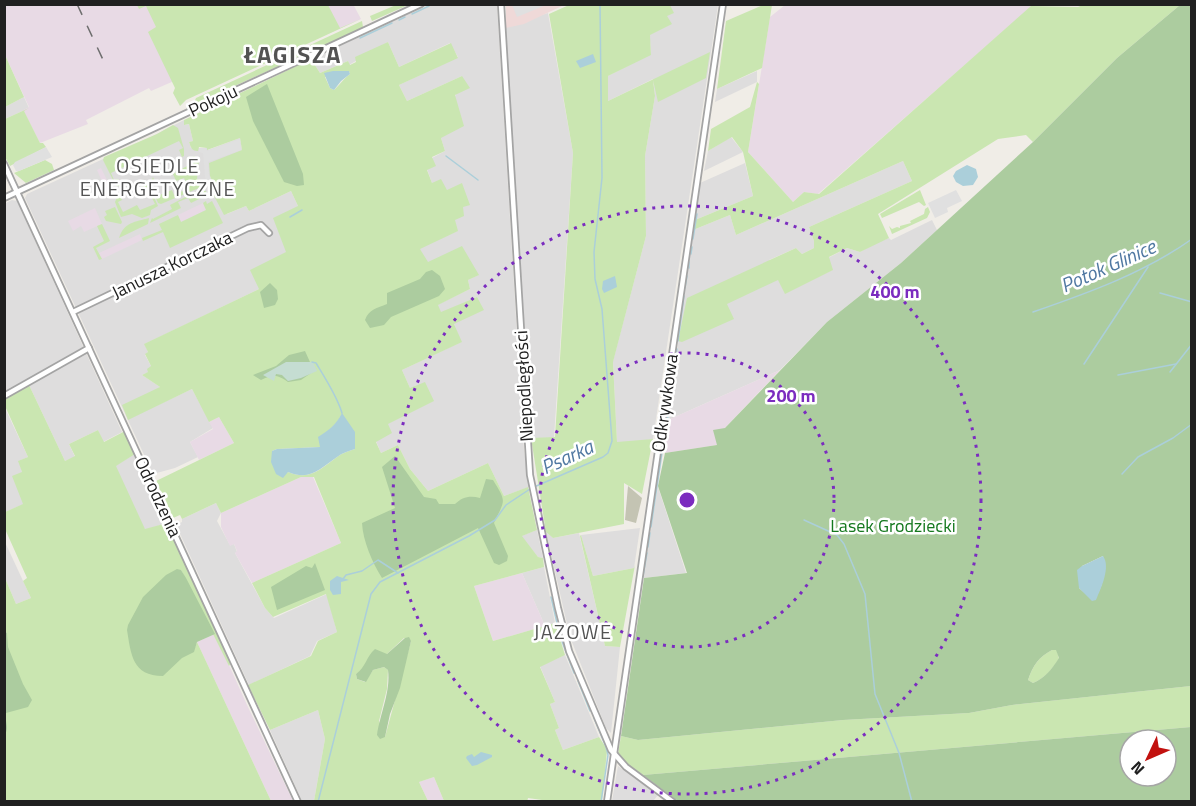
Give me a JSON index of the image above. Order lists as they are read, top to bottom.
{
  "streets": {
    "street": [
      "Pokoju",
      "Janusza Korczaka",
      "Niepodległości",
      "Odkrywkowa",
      "Odrodzenia"
    ]
  },
  "crossings": [
    ["Pokoju", "Odrodzenia"],
    ["Janusza Korczaka", "Odrodzenia"],
    ["Niepodległości", "Odkrywkowa"]
  ],
  "districts": ["ŁAGISZA", "OSIEDLE ENERGETYCZNE", "JAZOWE"],
  "water": ["Potok Glinice", "Psarka"],
  "parks": ["Lasek Grodziecki"],
  "north": "bottom left",
  "rings": ["400 m", "200 m"]
}
